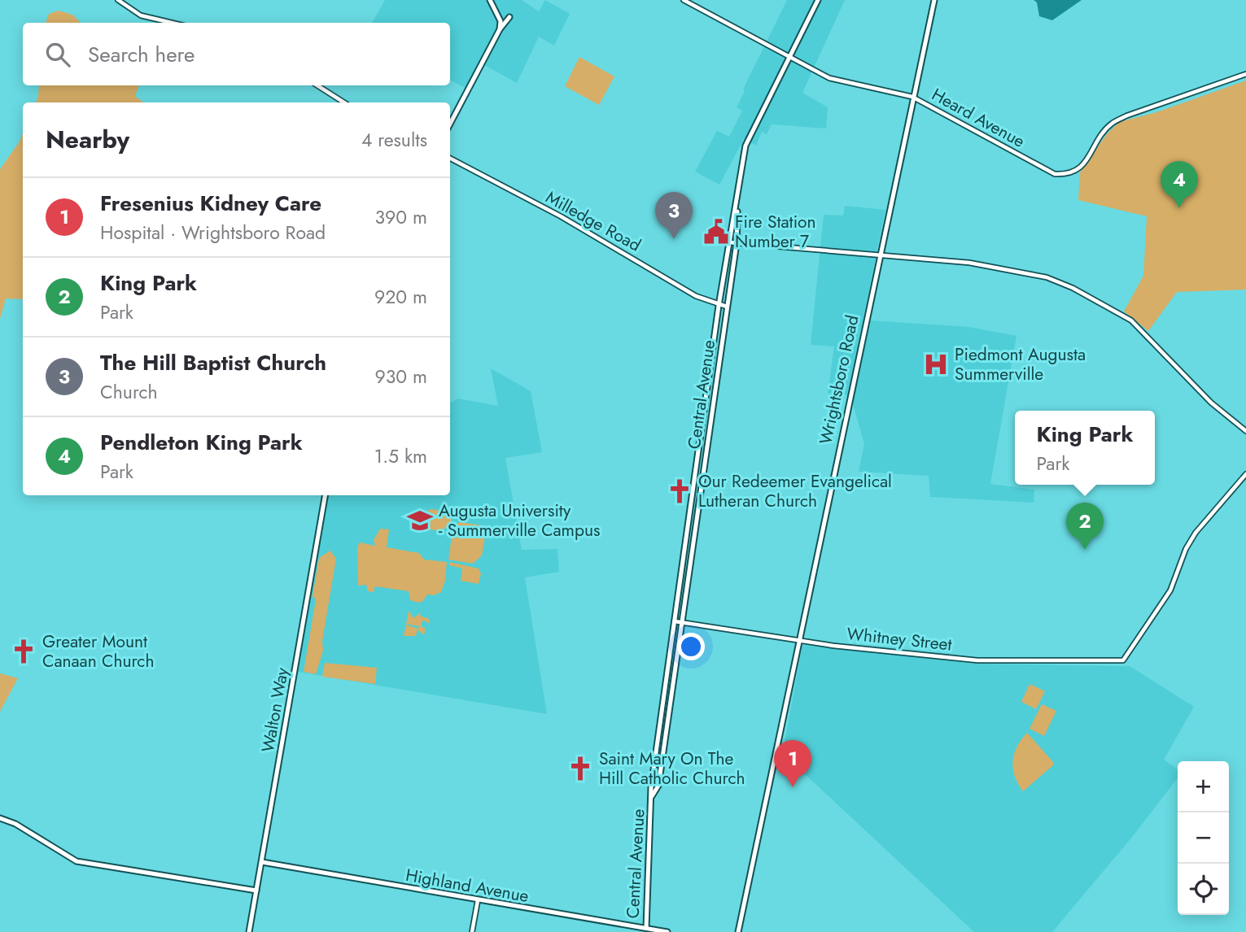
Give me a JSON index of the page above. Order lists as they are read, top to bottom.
{
  "streets": {
    "main road": [
      "Wrightsboro Road",
      "Central Avenue",
      "Walton Way",
      "Highland Avenue"
    ],
    "street": ["Heard Avenue", "Milledge Road", "Whitney Street"]
  },
  "crossings": [
    ["Heard Avenue", "Wrightsboro Road"],
    ["Heard Avenue", "Central Avenue"],
    ["Milledge Road", "Central Avenue"],
    ["Wrightsboro Road", "Whitney Street"],
    ["Central Avenue", "Whitney Street"],
    ["Central Avenue", "Highland Avenue"],
    ["Walton Way", "Highland Avenue"]
  ],
  "places": {
    "public building": ["Fire Station Number 7"],
    "hospital": ["Piedmont Augusta Summerville"],
    "church": ["Our Redeemer Evangelical Lutheran Church", "Greater Mount Canaan Church", "Saint Mary On The Hill Catholic Church"],
    "school or university": ["Augusta University - Summerville Campus"]
  },
  "page": {
    "search": "Search here",
    "heading": ["Nearby", "4 results"],
    "pins": [
      "4",
      "3",
      "2",
      "1"
    ],
    "list": [
      {
        "mark": "1",
        "name": "Fresenius Kidney Care",
        "note": "Hospital · Wrightsboro Road",
        "value": "390 m"
      },
      {
        "mark": "2",
        "name": "King Park",
        "note": "Park",
        "value": "920 m"
      },
      {
        "mark": "3",
        "name": "The Hill Baptist Church",
        "note": "Church",
        "value": "930 m"
      },
      {
        "mark": "4",
        "name": "Pendleton King Park",
        "note": "Park",
        "value": "1.5 km"
      }
    ],
    "popup": ["King Park", "Park"],
    "map_buttons": ["+", "−"]
  }
}
